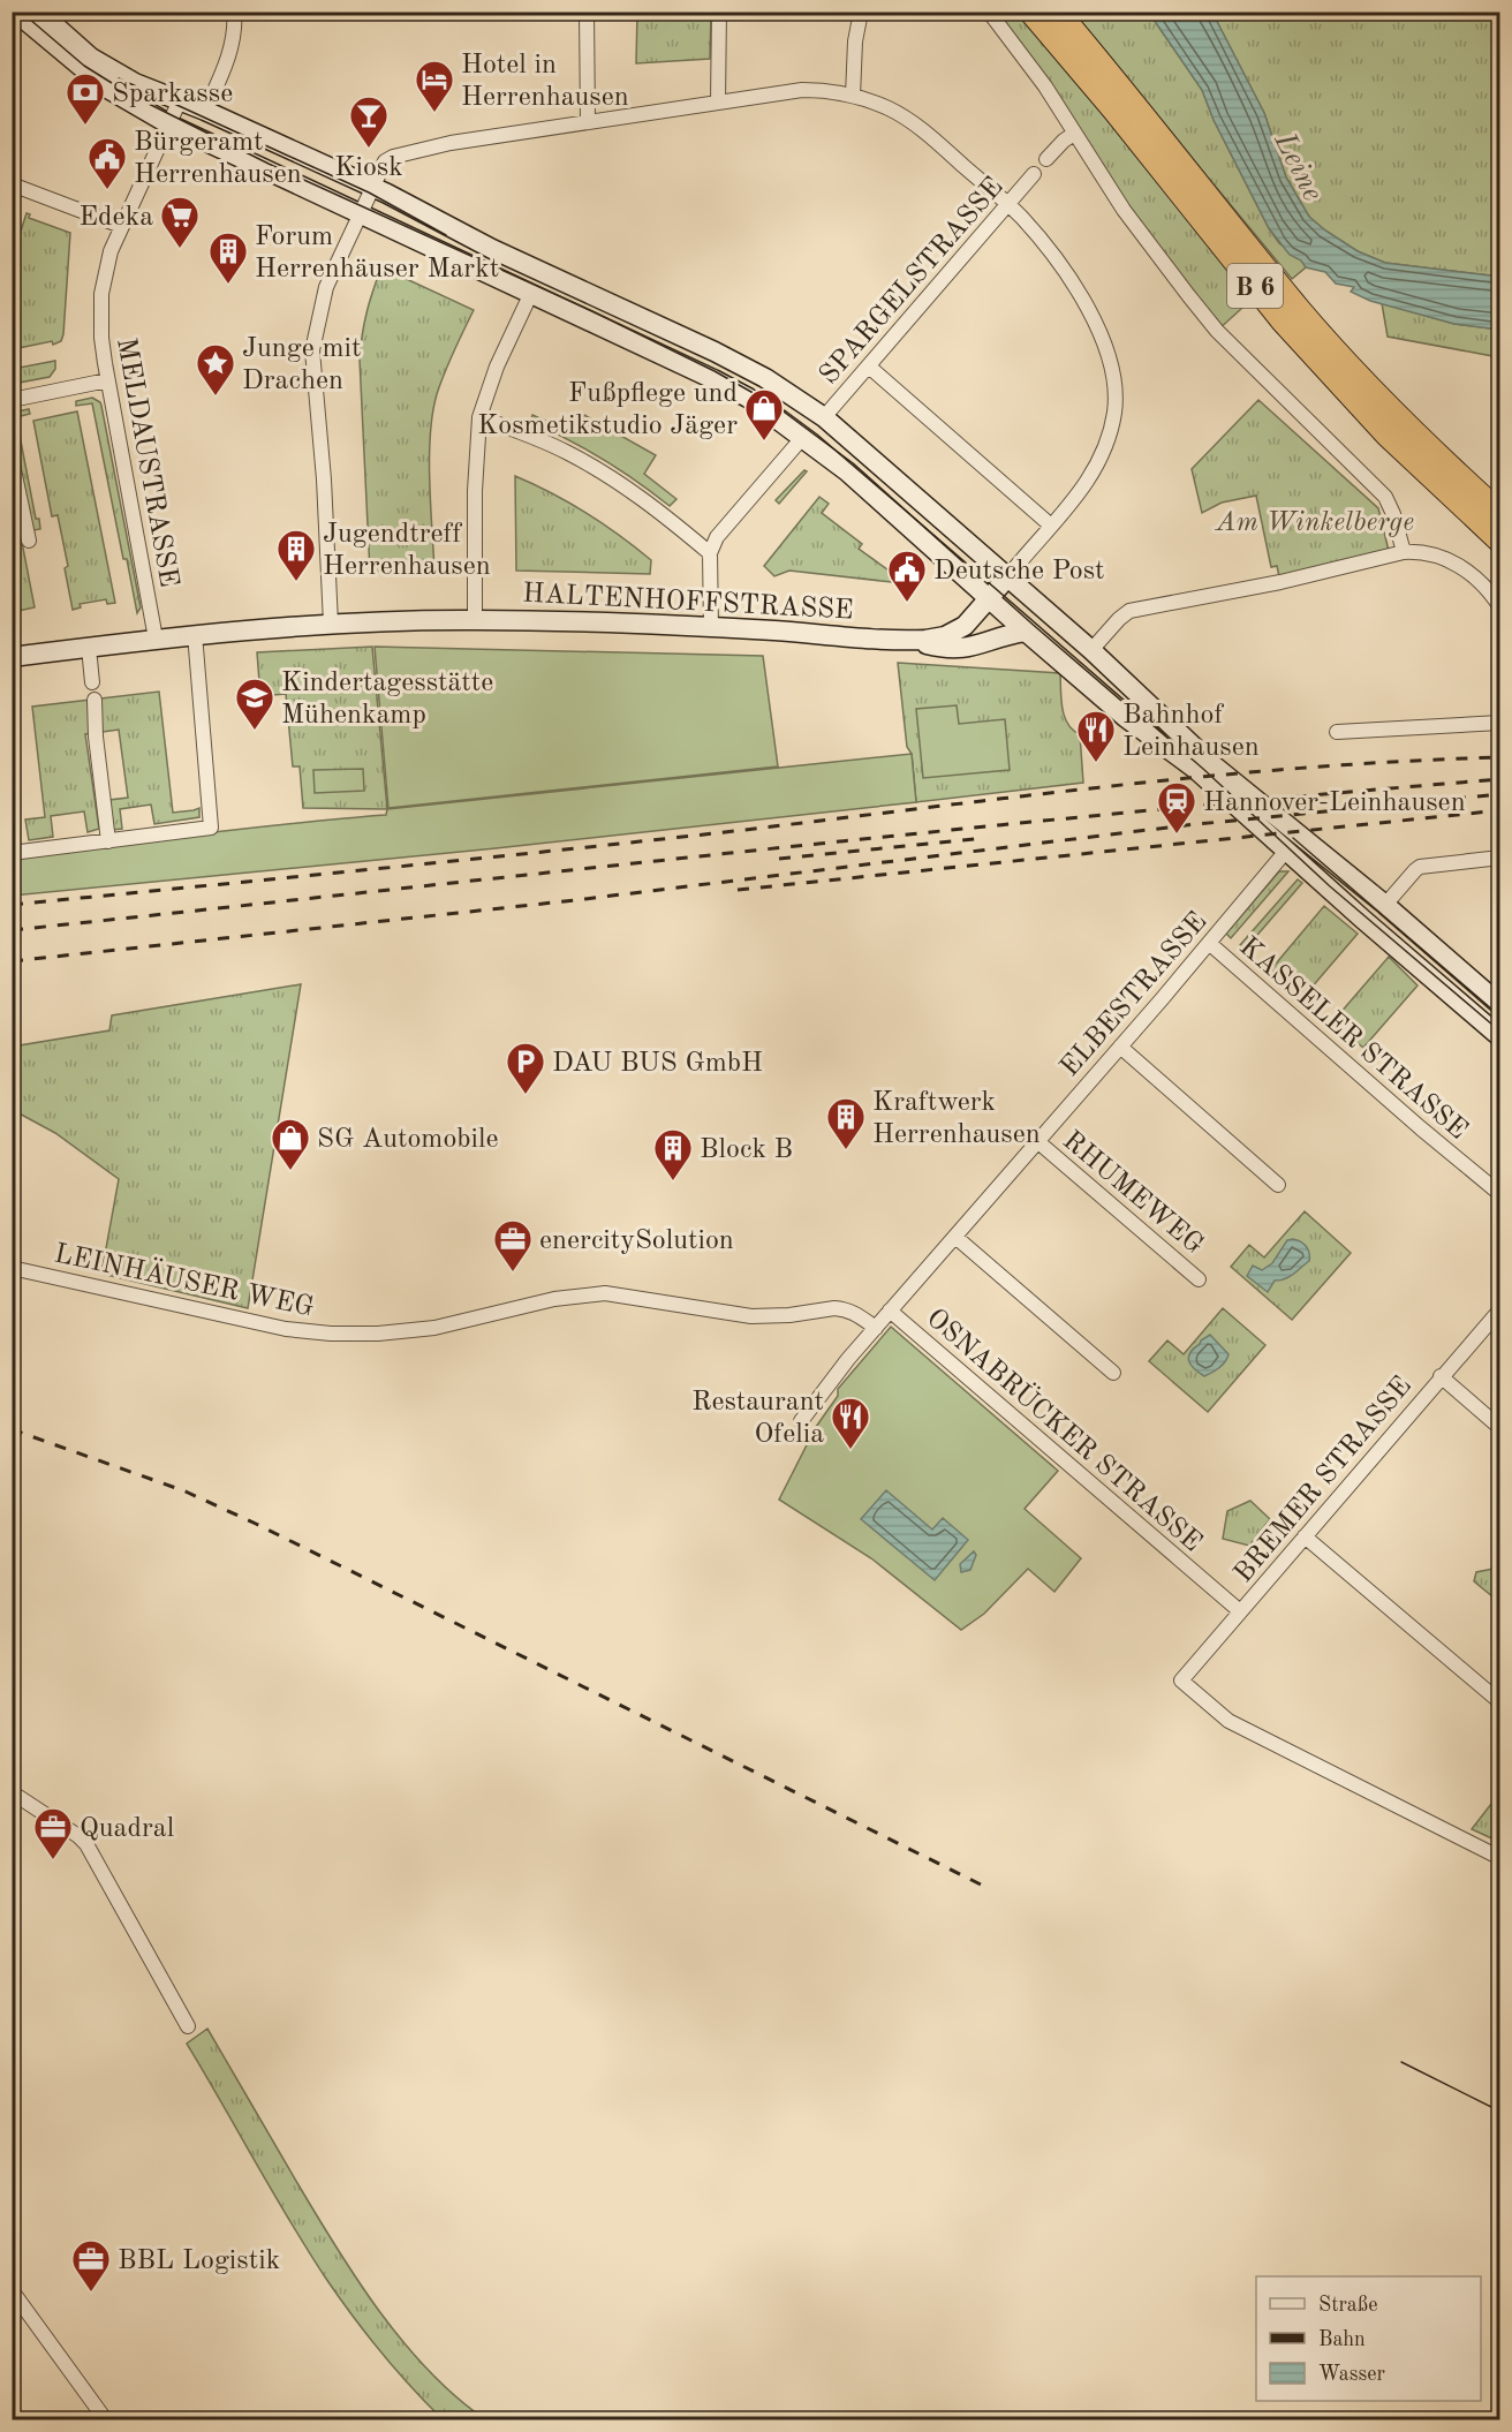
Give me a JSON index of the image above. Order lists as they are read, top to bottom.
{
  "streets": {
    "highway": ["B 6"],
    "street": [
      "SPARGELSTRASSE",
      "MELDAUSTRASSE",
      "HALTENHOFFSTRASSE",
      "ELBESTRASSE",
      "KASSELER STRASSE",
      "RHUMEWEG",
      "LEINHÄUSER WEG",
      "OSNABRÜCKER STRASSE",
      "BREMER STRASSE"
    ]
  },
  "crossings": [
    ["MELDAUSTRASSE", "HALTENHOFFSTRASSE"],
    ["ELBESTRASSE", "KASSELER STRASSE"],
    ["ELBESTRASSE", "RHUMEWEG"],
    ["ELBESTRASSE", "LEINHÄUSER WEG"],
    ["ELBESTRASSE", "OSNABRÜCKER STRASSE"],
    ["OSNABRÜCKER STRASSE", "BREMER STRASSE"]
  ],
  "water": ["Leine"],
  "parks": ["Am Winkelberge"],
  "places": {
    "hotel": ["Hotel in Herrenhausen"],
    "bank": ["Sparkasse"],
    "bar": ["Kiosk"],
    "public building": ["Bürgeramt Herrenhausen", "Deutsche Post"],
    "supermarket": ["Edeka"],
    "building": [
      "Forum Herrenhäuser Markt",
      "Jugendtreff Herrenhausen",
      "Kraftwerk Herrenhausen",
      "Block B"
    ],
    "place": ["Junge mit Drachen"],
    "shop": ["Fußpflege und Kosmetikstudio Jäger", "SG Automobile"],
    "school or university": ["Kindertagesstätte Mühenkamp"],
    "restaurant": ["Bahnhof Leinhausen", "Restaurant Ofelia"],
    "station": ["Hannover-Leinhausen"],
    "parking": ["DAU BUS GmbH"],
    "office": ["enercitySolution", "Quadral", "BBL Logistik"]
  },
  "legend": ["Straße", "Bahn", "Wasser"]
}
